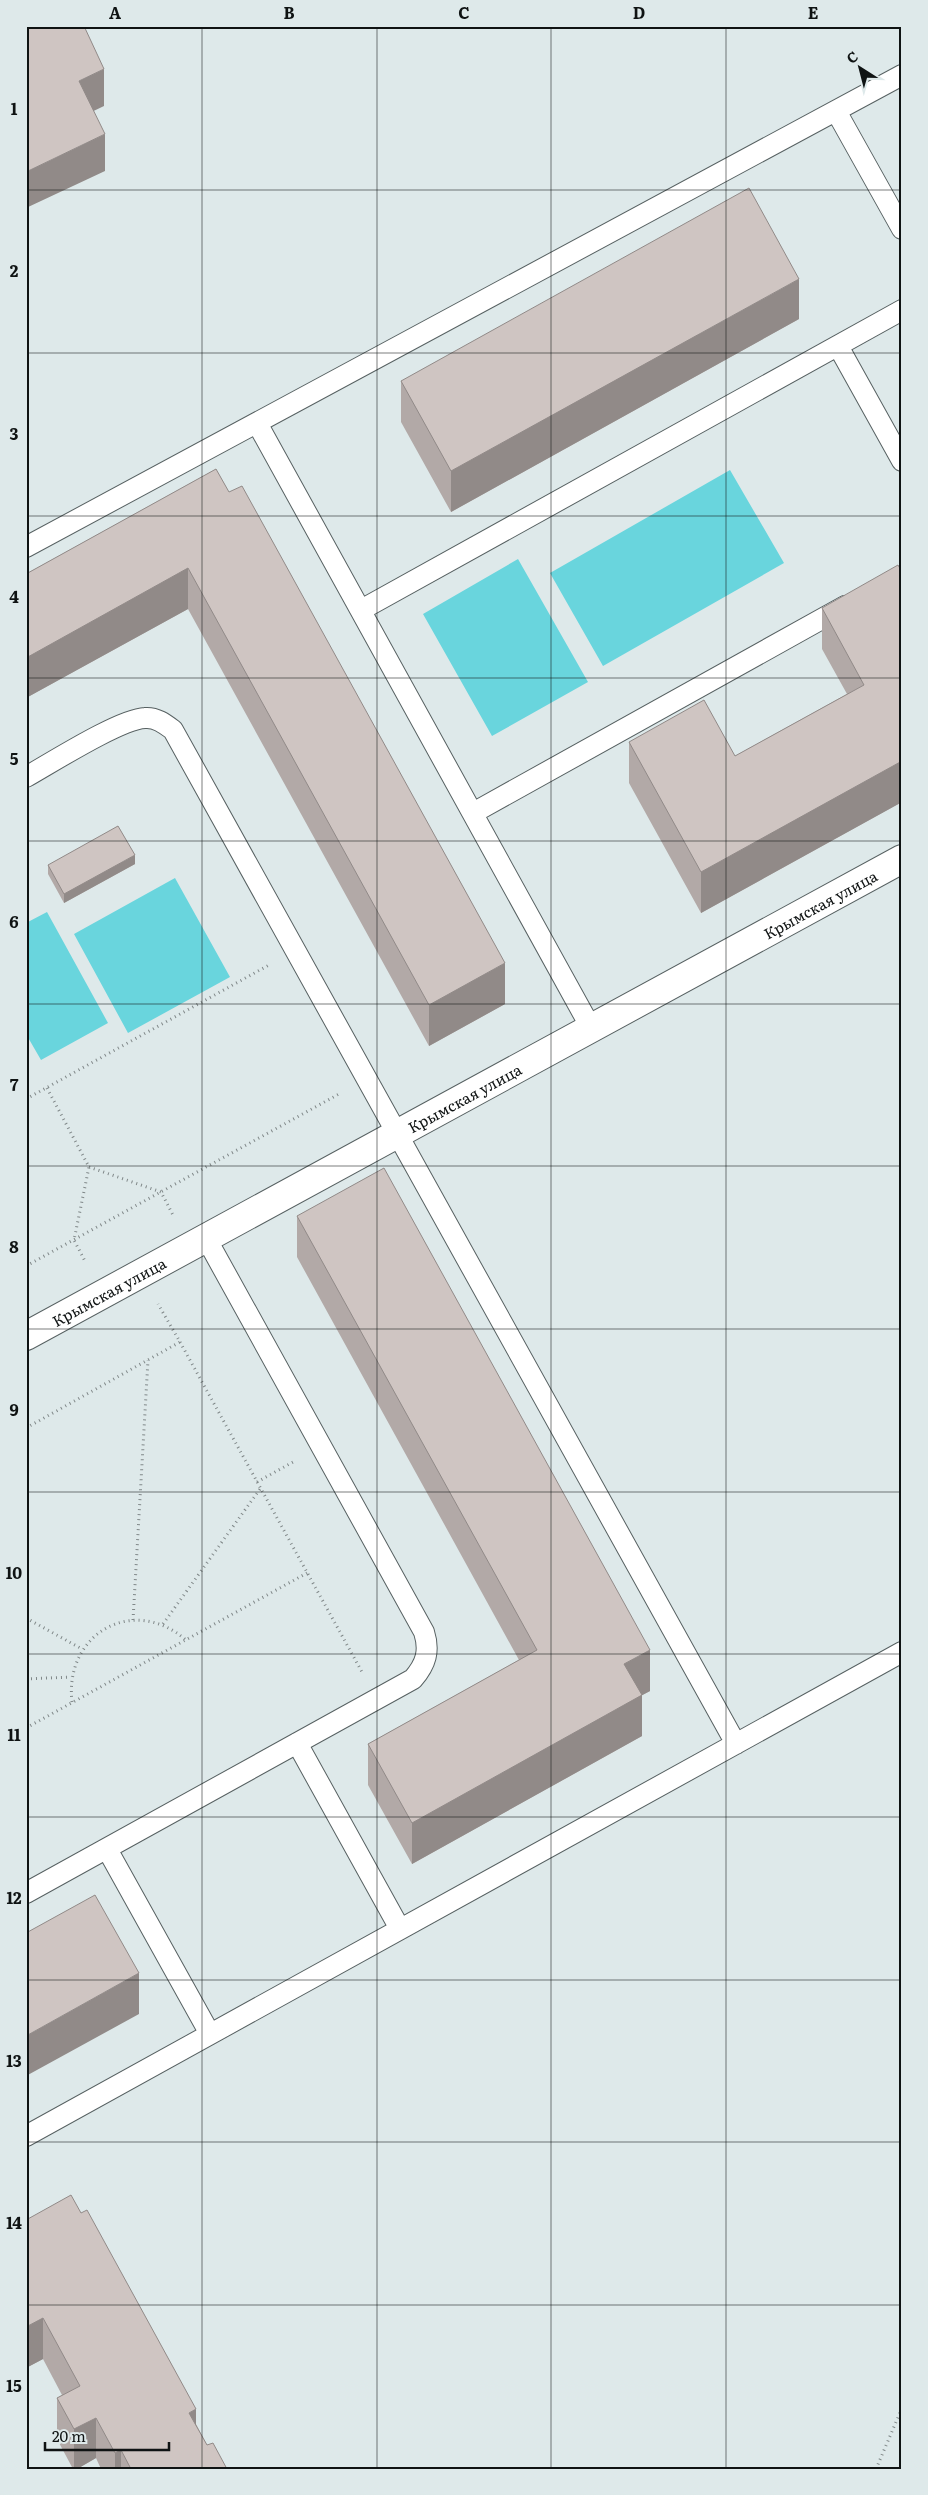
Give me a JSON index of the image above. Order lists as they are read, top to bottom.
{
  "streets": {
    "street": ["Крымская улица"]
  },
  "scale_bar": "20 m",
  "north": "top left",
  "grid": {
    "columns": [
      "A",
      "B",
      "C",
      "D",
      "E"
    ],
    "rows": [
      "1",
      "2",
      "3",
      "4",
      "5",
      "6",
      "7",
      "8",
      "9",
      "10",
      "11",
      "12",
      "13",
      "14",
      "15"
    ]
  }
}
